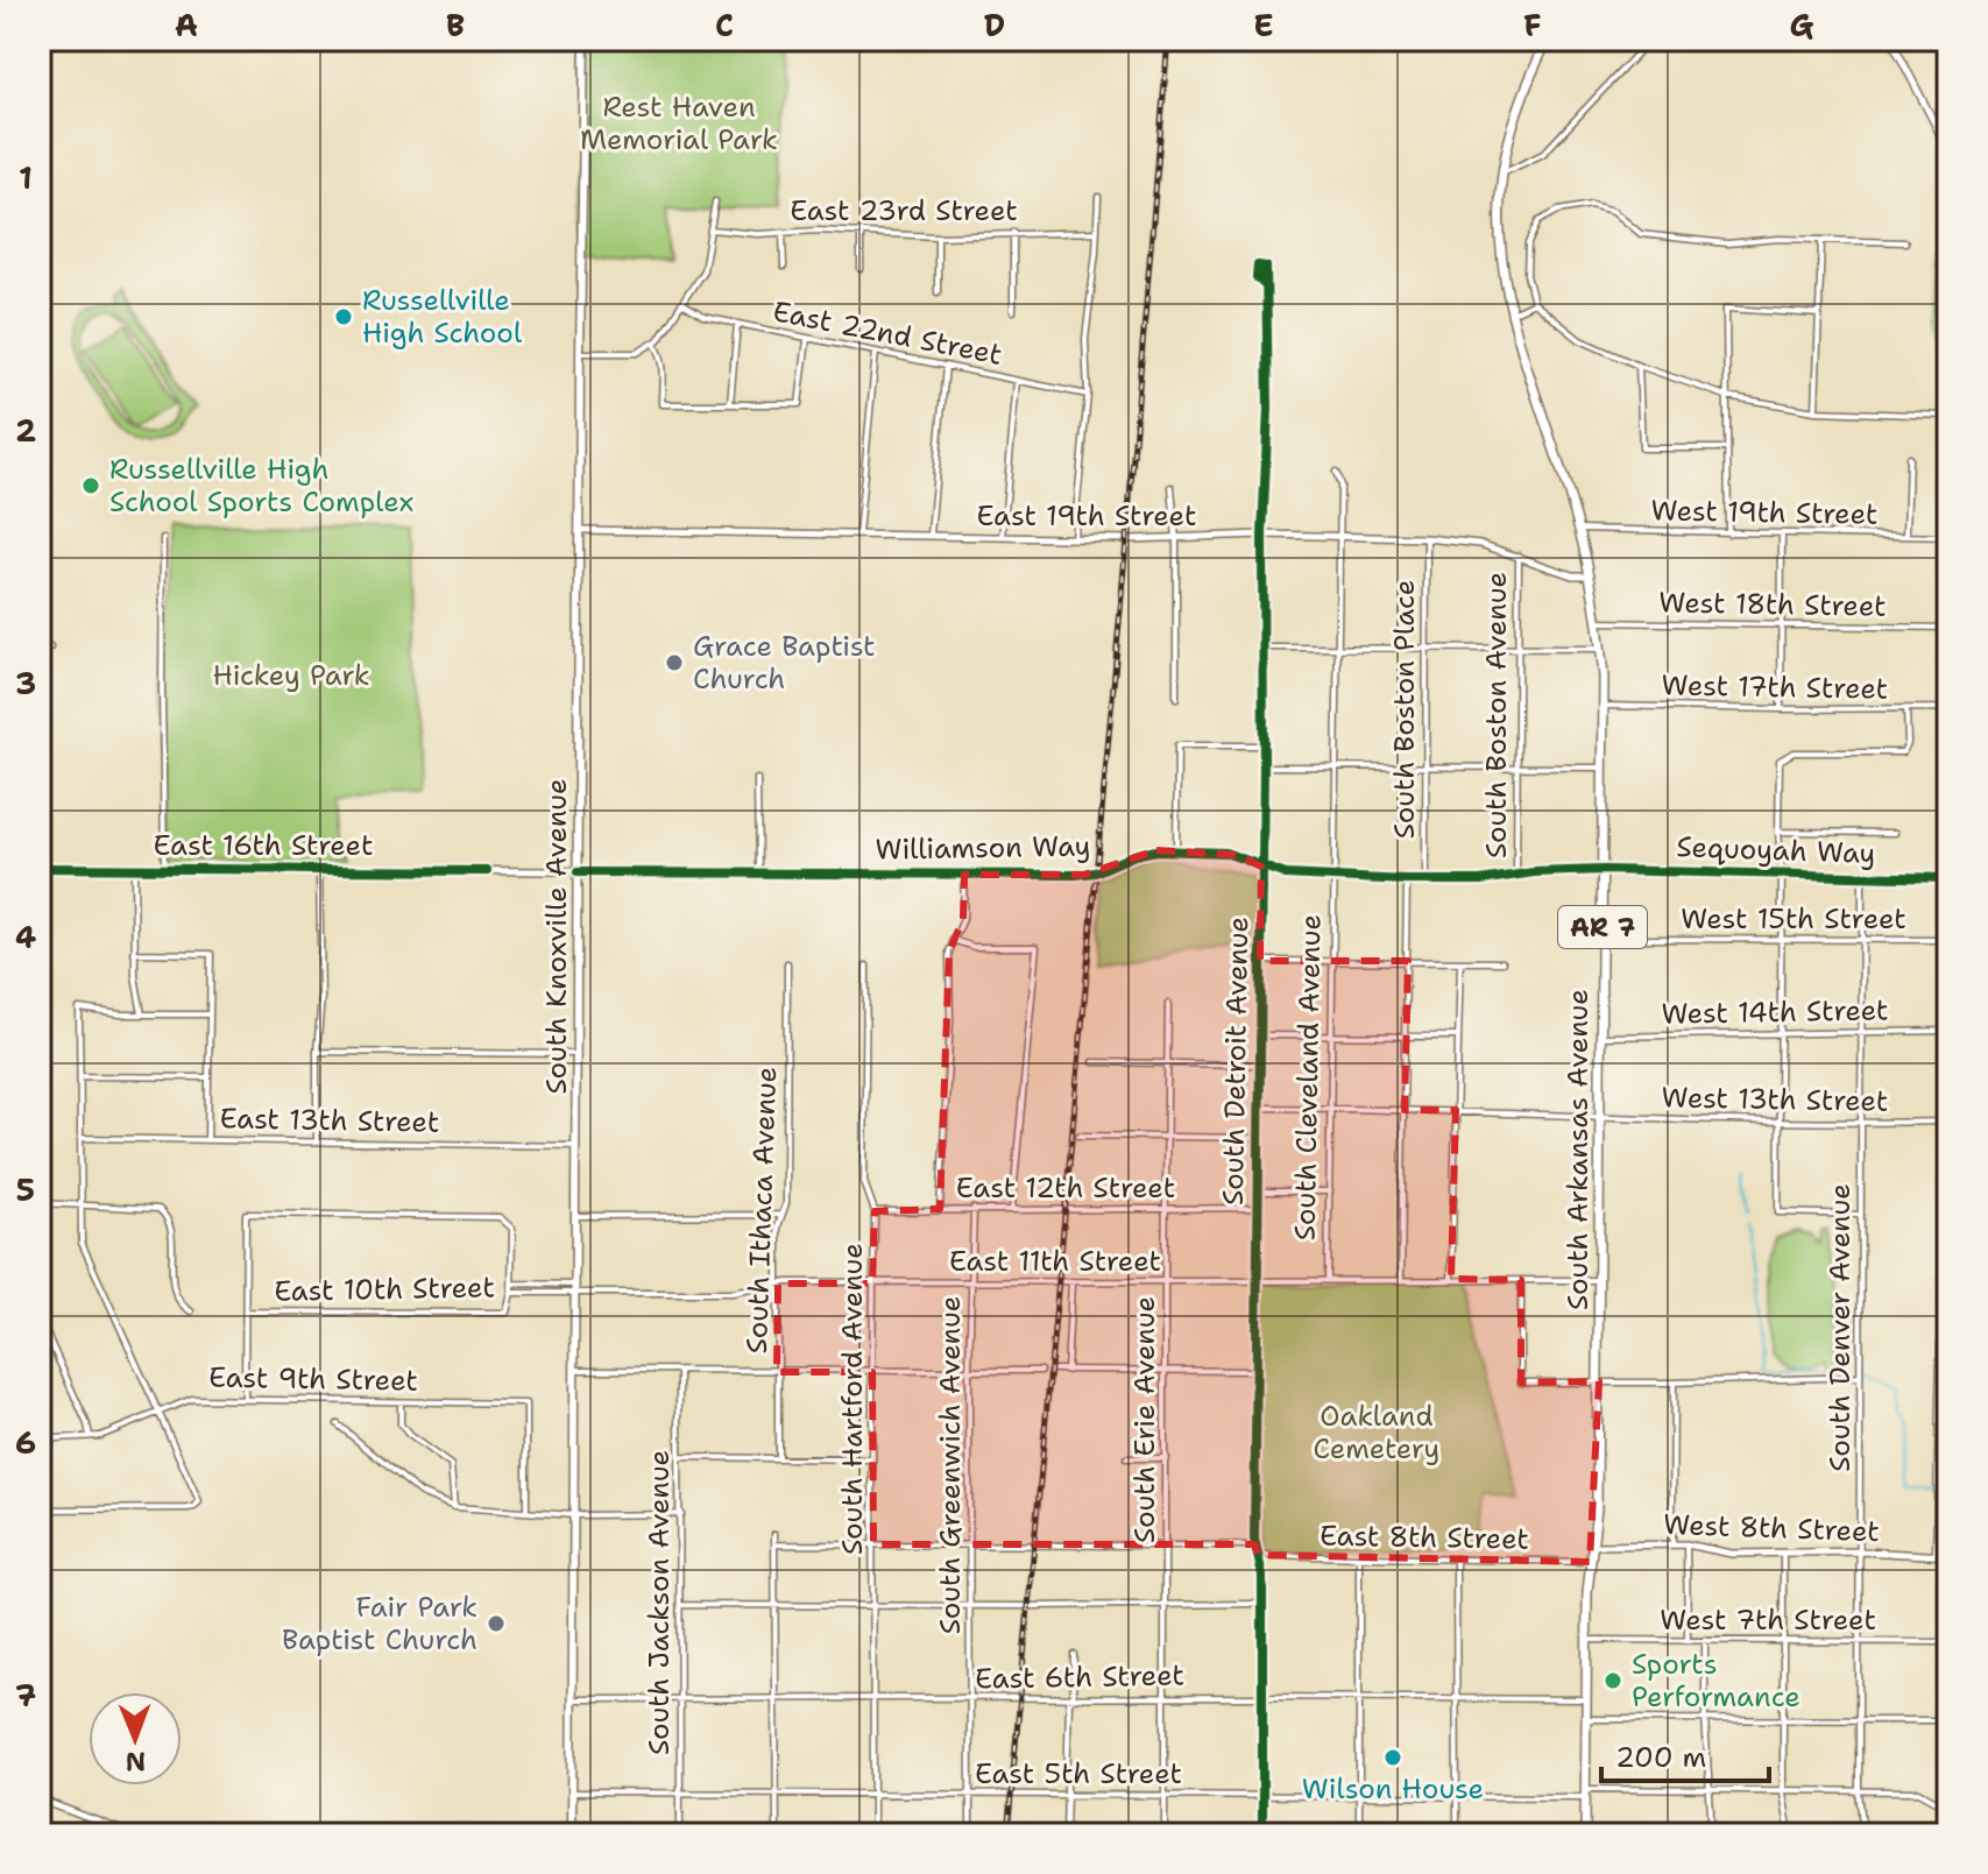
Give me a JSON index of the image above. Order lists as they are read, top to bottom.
{
  "streets": {
    "highway": ["AR 7", "South Arkansas Avenue"],
    "main road": ["South Knoxville Avenue"],
    "street": [
      "East 23rd Street",
      "East 22nd Street",
      "West 19th Street",
      "East 19th Street",
      "West 18th Street",
      "West 17th Street",
      "South Boston Place",
      "South Boston Avenue",
      "East 16th Street",
      "Williamson Way",
      "Sequoyah Way",
      "West 15th Street",
      "West 14th Street",
      "South Detroit Avenue",
      "South Cleveland Avenue",
      "West 13th Street",
      "East 13th Street",
      "East 12th Street",
      "South Ithaca Avenue",
      "East 11th Street",
      "East 10th Street",
      "South Denver Avenue",
      "East 9th Street",
      "South Hartford Avenue",
      "South Erie Avenue",
      "South Greenwich Avenue",
      "West 8th Street",
      "East 8th Street",
      "South Jackson Avenue",
      "West 7th Street",
      "East 6th Street",
      "East 5th Street"
    ]
  },
  "crossings": [
    ["West 19th Street", "South Arkansas Avenue"],
    ["East 19th Street", "South Boston Place"],
    ["East 19th Street", "South Boston Avenue"],
    ["East 19th Street", "South Knoxville Avenue"],
    ["East 19th Street", "South Detroit Avenue"],
    ["East 19th Street", "South Cleveland Avenue"],
    ["East 19th Street", "South Arkansas Avenue"],
    ["West 18th Street", "South Arkansas Avenue"],
    ["West 17th Street", "South Arkansas Avenue"],
    ["South Boston Place", "Williamson Way"],
    ["South Boston Avenue", "Williamson Way"],
    ["East 16th Street", "Williamson Way"],
    ["East 16th Street", "South Knoxville Avenue"],
    ["Williamson Way", "Sequoyah Way"],
    ["Williamson Way", "South Knoxville Avenue"],
    ["Williamson Way", "South Detroit Avenue"],
    ["Williamson Way", "South Cleveland Avenue"],
    ["Williamson Way", "South Arkansas Avenue"],
    ["Sequoyah Way", "South Arkansas Avenue"],
    ["Sequoyah Way", "South Denver Avenue"],
    ["West 15th Street", "South Denver Avenue"],
    ["South Knoxville Avenue", "East 13th Street"],
    ["South Knoxville Avenue", "East 11th Street"],
    ["South Knoxville Avenue", "East 6th Street"],
    ["South Knoxville Avenue", "East 5th Street"],
    ["West 14th Street", "South Arkansas Avenue"],
    ["West 14th Street", "South Denver Avenue"],
    ["South Detroit Avenue", "East 12th Street"],
    ["South Detroit Avenue", "East 11th Street"],
    ["South Detroit Avenue", "East 8th Street"],
    ["South Detroit Avenue", "East 6th Street"],
    ["South Detroit Avenue", "East 5th Street"],
    ["South Cleveland Avenue", "East 11th Street"],
    ["West 13th Street", "South Arkansas Avenue"],
    ["West 13th Street", "South Denver Avenue"],
    ["South Arkansas Avenue", "East 11th Street"],
    ["South Arkansas Avenue", "West 8th Street"],
    ["South Arkansas Avenue", "East 8th Street"],
    ["South Arkansas Avenue", "West 7th Street"],
    ["South Arkansas Avenue", "East 6th Street"],
    ["South Arkansas Avenue", "East 5th Street"],
    ["East 12th Street", "South Hartford Avenue"],
    ["East 12th Street", "South Erie Avenue"],
    ["East 12th Street", "South Greenwich Avenue"],
    ["South Ithaca Avenue", "East 11th Street"],
    ["East 11th Street", "East 10th Street"],
    ["East 11th Street", "South Hartford Avenue"],
    ["East 11th Street", "South Erie Avenue"],
    ["East 11th Street", "South Greenwich Avenue"],
    ["South Denver Avenue", "West 8th Street"],
    ["South Denver Avenue", "West 7th Street"],
    ["South Denver Avenue", "East 5th Street"],
    ["South Hartford Avenue", "East 6th Street"],
    ["South Hartford Avenue", "East 5th Street"],
    ["South Erie Avenue", "East 6th Street"],
    ["South Erie Avenue", "East 5th Street"],
    ["South Greenwich Avenue", "East 6th Street"],
    ["South Greenwich Avenue", "East 5th Street"],
    ["South Jackson Avenue", "East 6th Street"],
    ["South Jackson Avenue", "East 5th Street"]
  ],
  "parks": ["Rest Haven Memorial Park", "Hickey Park", "Oakland Cemetery"],
  "places": [
    "Russellville High School",
    "Russellville High School Sports Complex",
    "Grace Baptist Church",
    "Fair Park Baptist Church",
    "Sports Performance",
    "Wilson House"
  ],
  "scale_bar": "200 m",
  "north": "bottom",
  "grid": {
    "columns": [
      "A",
      "B",
      "C",
      "D",
      "E",
      "F",
      "G"
    ],
    "rows": [
      "1",
      "2",
      "3",
      "4",
      "5",
      "6",
      "7"
    ]
  }
}
